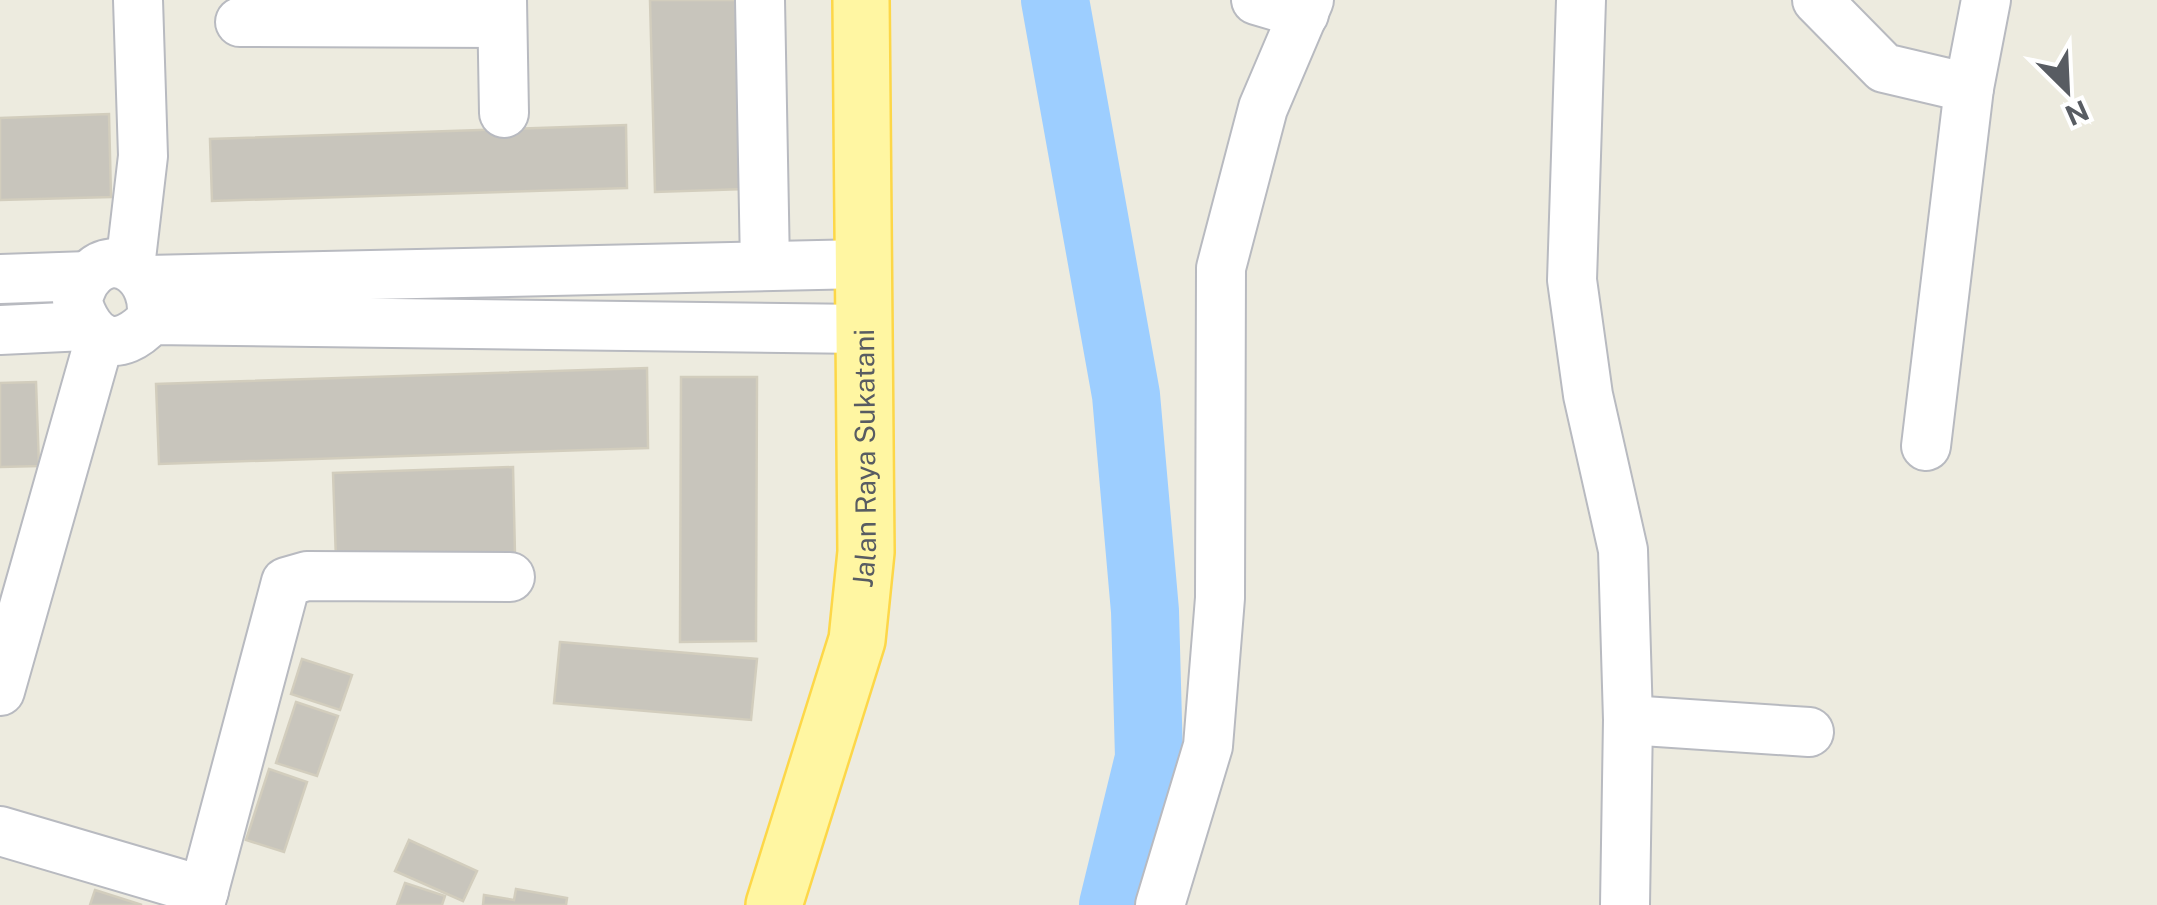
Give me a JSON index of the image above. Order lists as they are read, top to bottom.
{
  "streets": {
    "main road": ["Jalan Raya Sukatani"]
  },
  "north": "bottom right"
}
